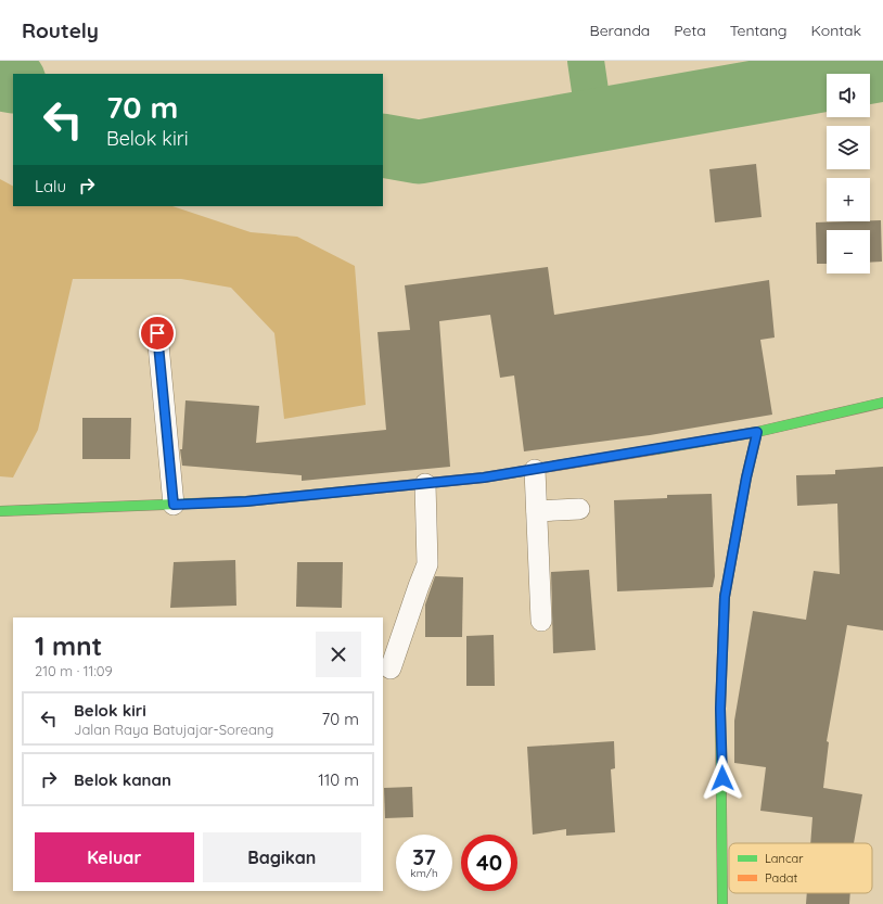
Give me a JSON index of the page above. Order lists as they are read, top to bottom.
{
  "legend": ["Lancar", "Padat"],
  "page": {
    "header": "Routely",
    "nav": [
      "Beranda",
      "Peta",
      "Tentang",
      "Kontak"
    ],
    "map_buttons": ["+", "−"],
    "turn": ["70 m", "Belok kiri"],
    "then": "Lalu",
    "heading": ["1 mnt", "210 m · 11:09"],
    "list": [
      {
        "name": "Belok kiri",
        "note": "Jalan Raya Batujajar-Soreang",
        "value": "70 m"
      },
      {
        "name": "Belok kanan",
        "value": "110 m"
      }
    ],
    "buttons": ["Keluar", "Bagikan"],
    "speed": "37 km/h",
    "limit": "40"
  }
}
